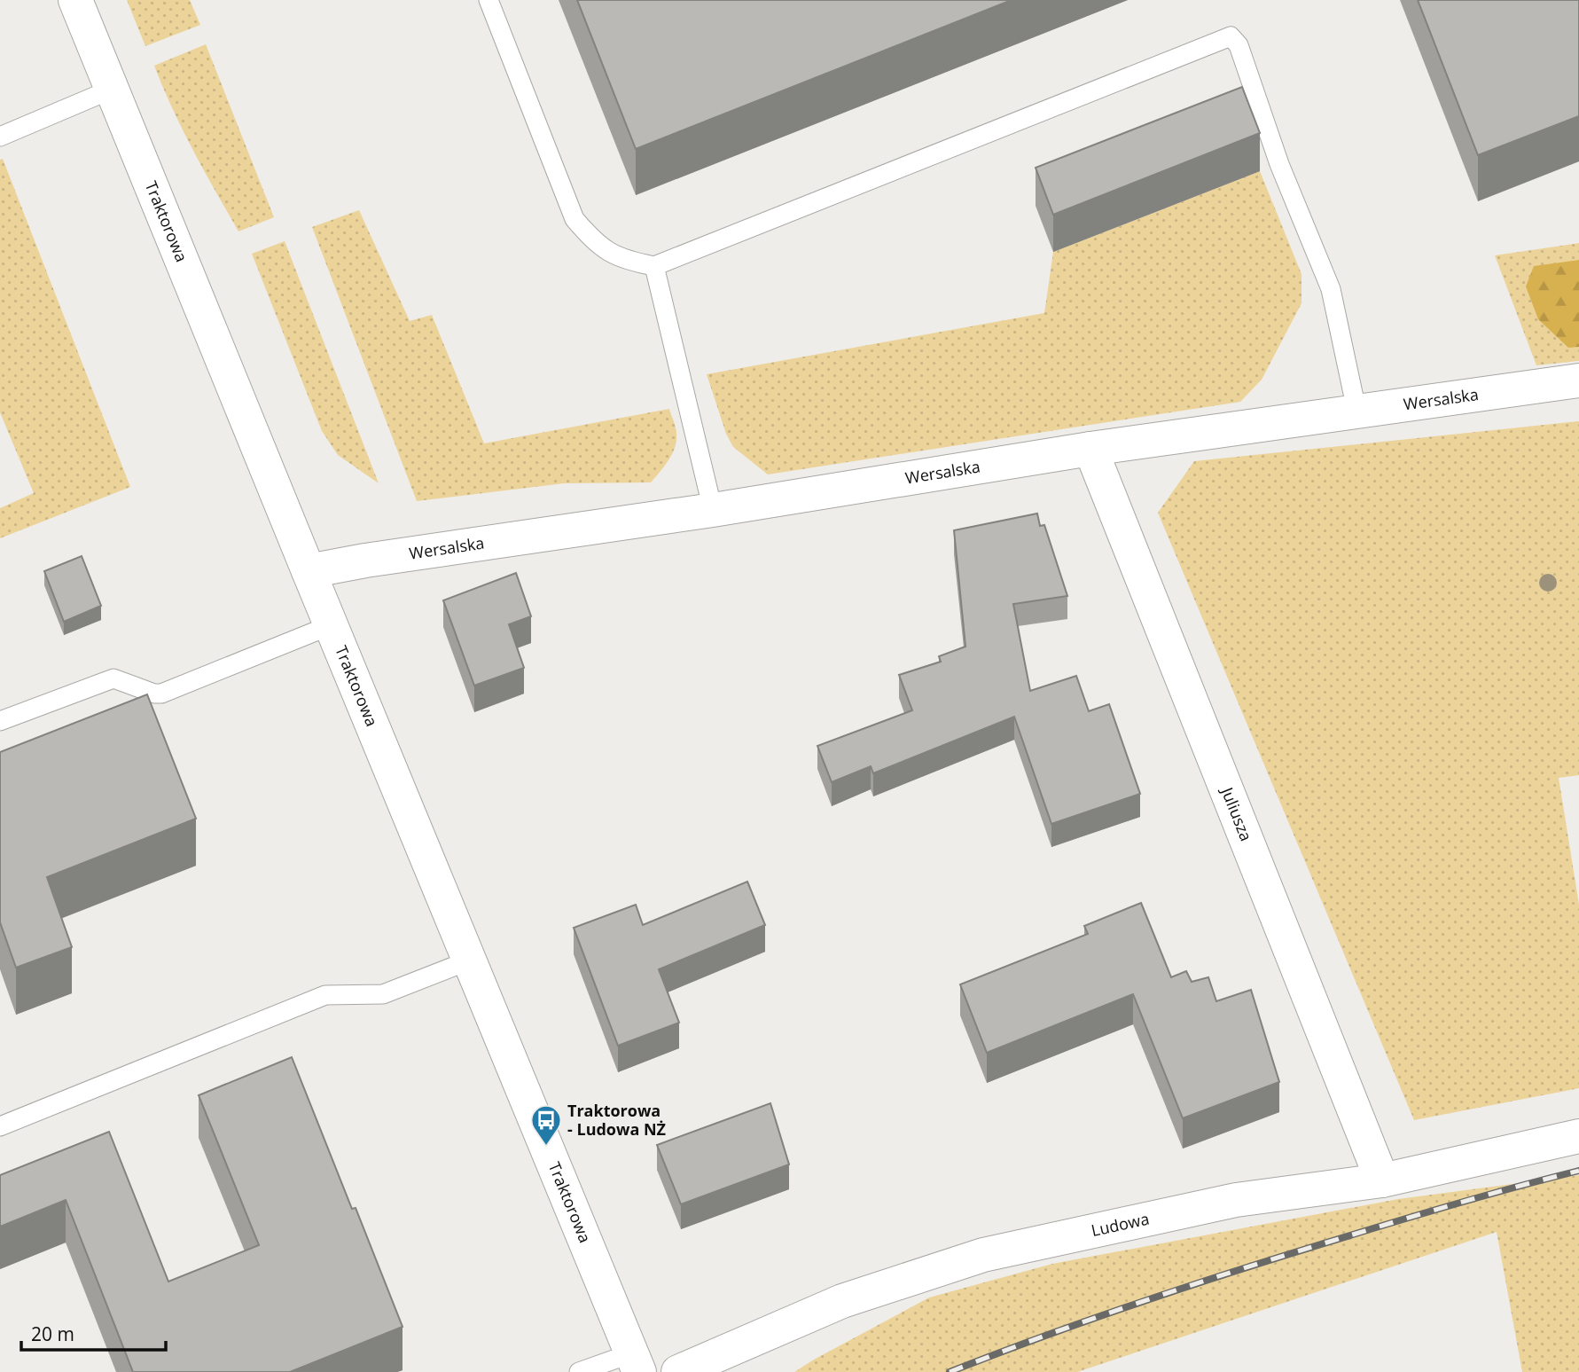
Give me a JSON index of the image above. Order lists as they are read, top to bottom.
{
  "streets": {
    "street": [
      "Traktorowa",
      "Wersalska",
      "Juliusza",
      "Ludowa"
    ]
  },
  "crossings": [
    ["Traktorowa", "Wersalska"],
    ["Wersalska", "Juliusza"],
    ["Juliusza", "Ludowa"]
  ],
  "places": {
    "bus stop": ["Traktorowa - Ludowa NŻ"]
  },
  "scale_bar": "20 m"
}
